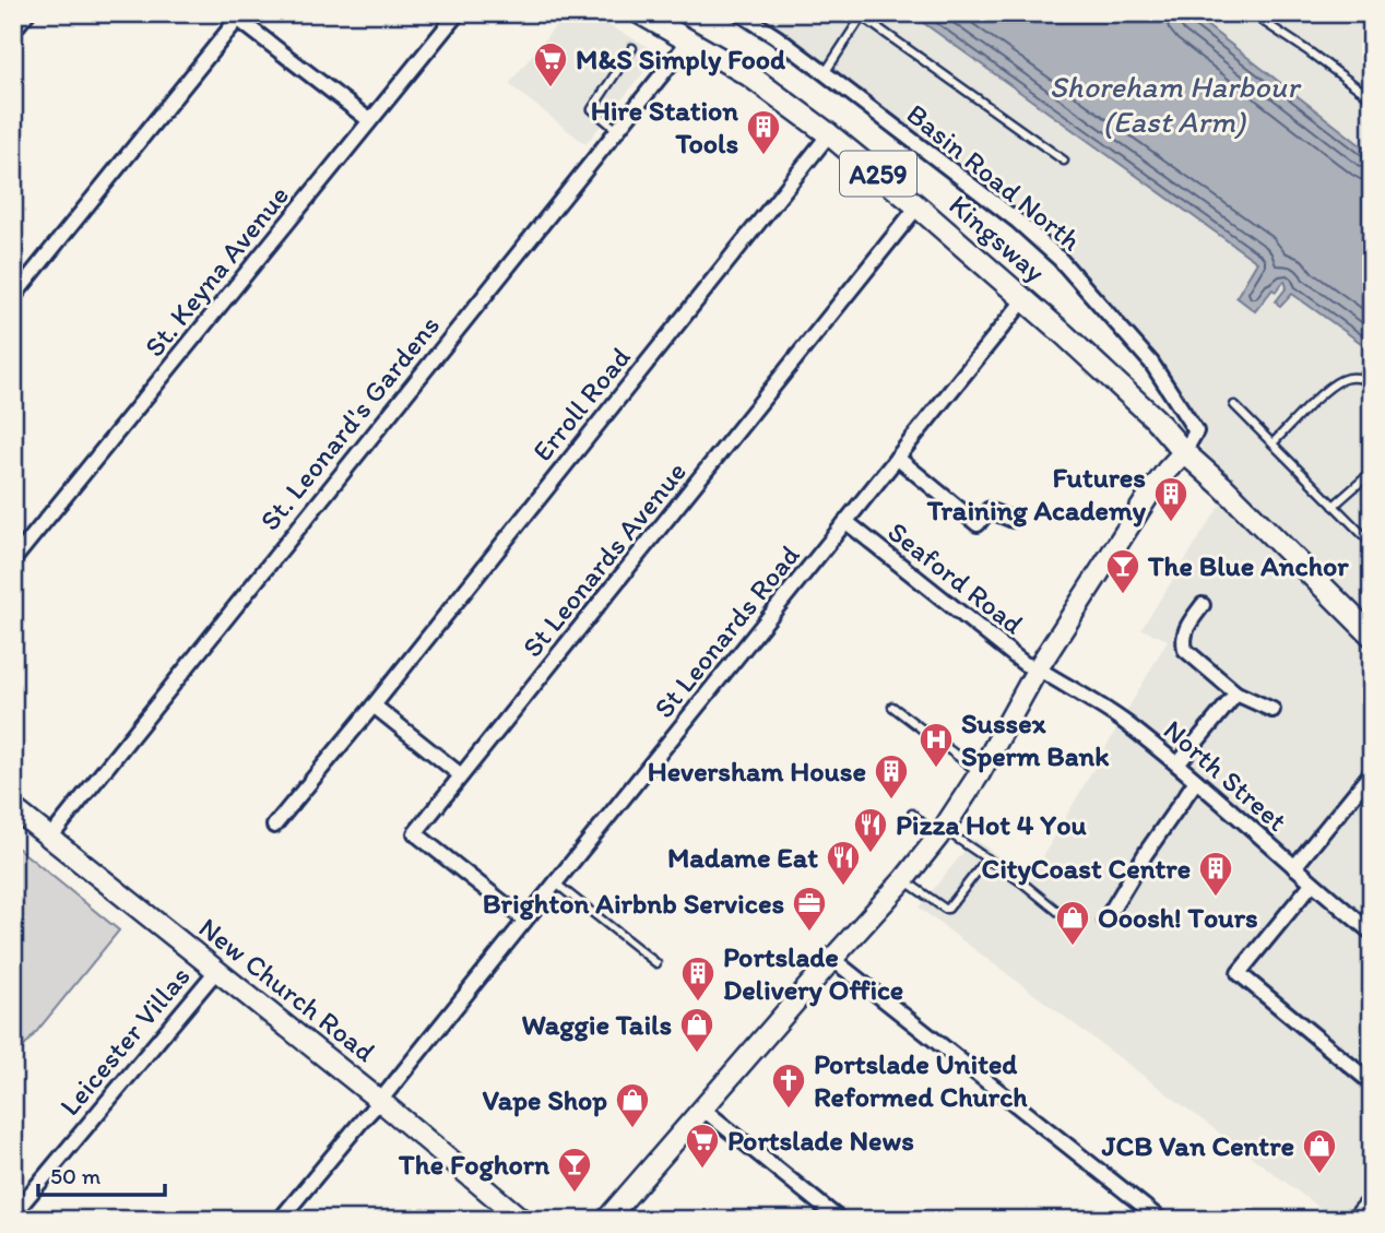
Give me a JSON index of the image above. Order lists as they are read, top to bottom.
{
  "streets": {
    "main road": ["A259", "Kingsway", "New Church Road"],
    "street": [
      "Basin Road North",
      "St. Keyna Avenue",
      "Erroll Road",
      "St. Leonard's Gardens",
      "St Leonards Avenue",
      "Seaford Road",
      "St Leonards Road",
      "North Street",
      "Leicester Villas"
    ]
  },
  "crossings": [
    ["A259", "Basin Road North"],
    ["A259", "Kingsway"],
    ["Basin Road North", "Kingsway"],
    ["Kingsway", "Erroll Road"],
    ["Kingsway", "St. Leonard's Gardens"],
    ["Kingsway", "St Leonards Avenue"],
    ["Kingsway", "St Leonards Road"],
    ["St. Leonard's Gardens", "New Church Road"],
    ["St Leonards Avenue", "St Leonards Road"],
    ["Seaford Road", "St Leonards Road"],
    ["Seaford Road", "North Street"],
    ["St Leonards Road", "New Church Road"],
    ["New Church Road", "Leicester Villas"]
  ],
  "water": ["Shoreham Harbour (East Arm)"],
  "places": {
    "supermarket": ["M&S Simply Food", "Portslade News"],
    "building": [
      "Hire Station Tools",
      "Futures Training Academy",
      "Heversham House",
      "CityCoast Centre",
      "Portslade Delivery Office"
    ],
    "bar": ["The Blue Anchor", "The Foghorn"],
    "hospital": ["Sussex Sperm Bank"],
    "restaurant": ["Pizza Hot 4 You", "Madame Eat"],
    "office": ["Brighton Airbnb Services"],
    "shop": [
      "Ooosh! Tours",
      "Waggie Tails",
      "Vape Shop",
      "JCB Van Centre"
    ],
    "church": ["Portslade United Reformed Church"]
  },
  "scale_bar": "50 m"
}
